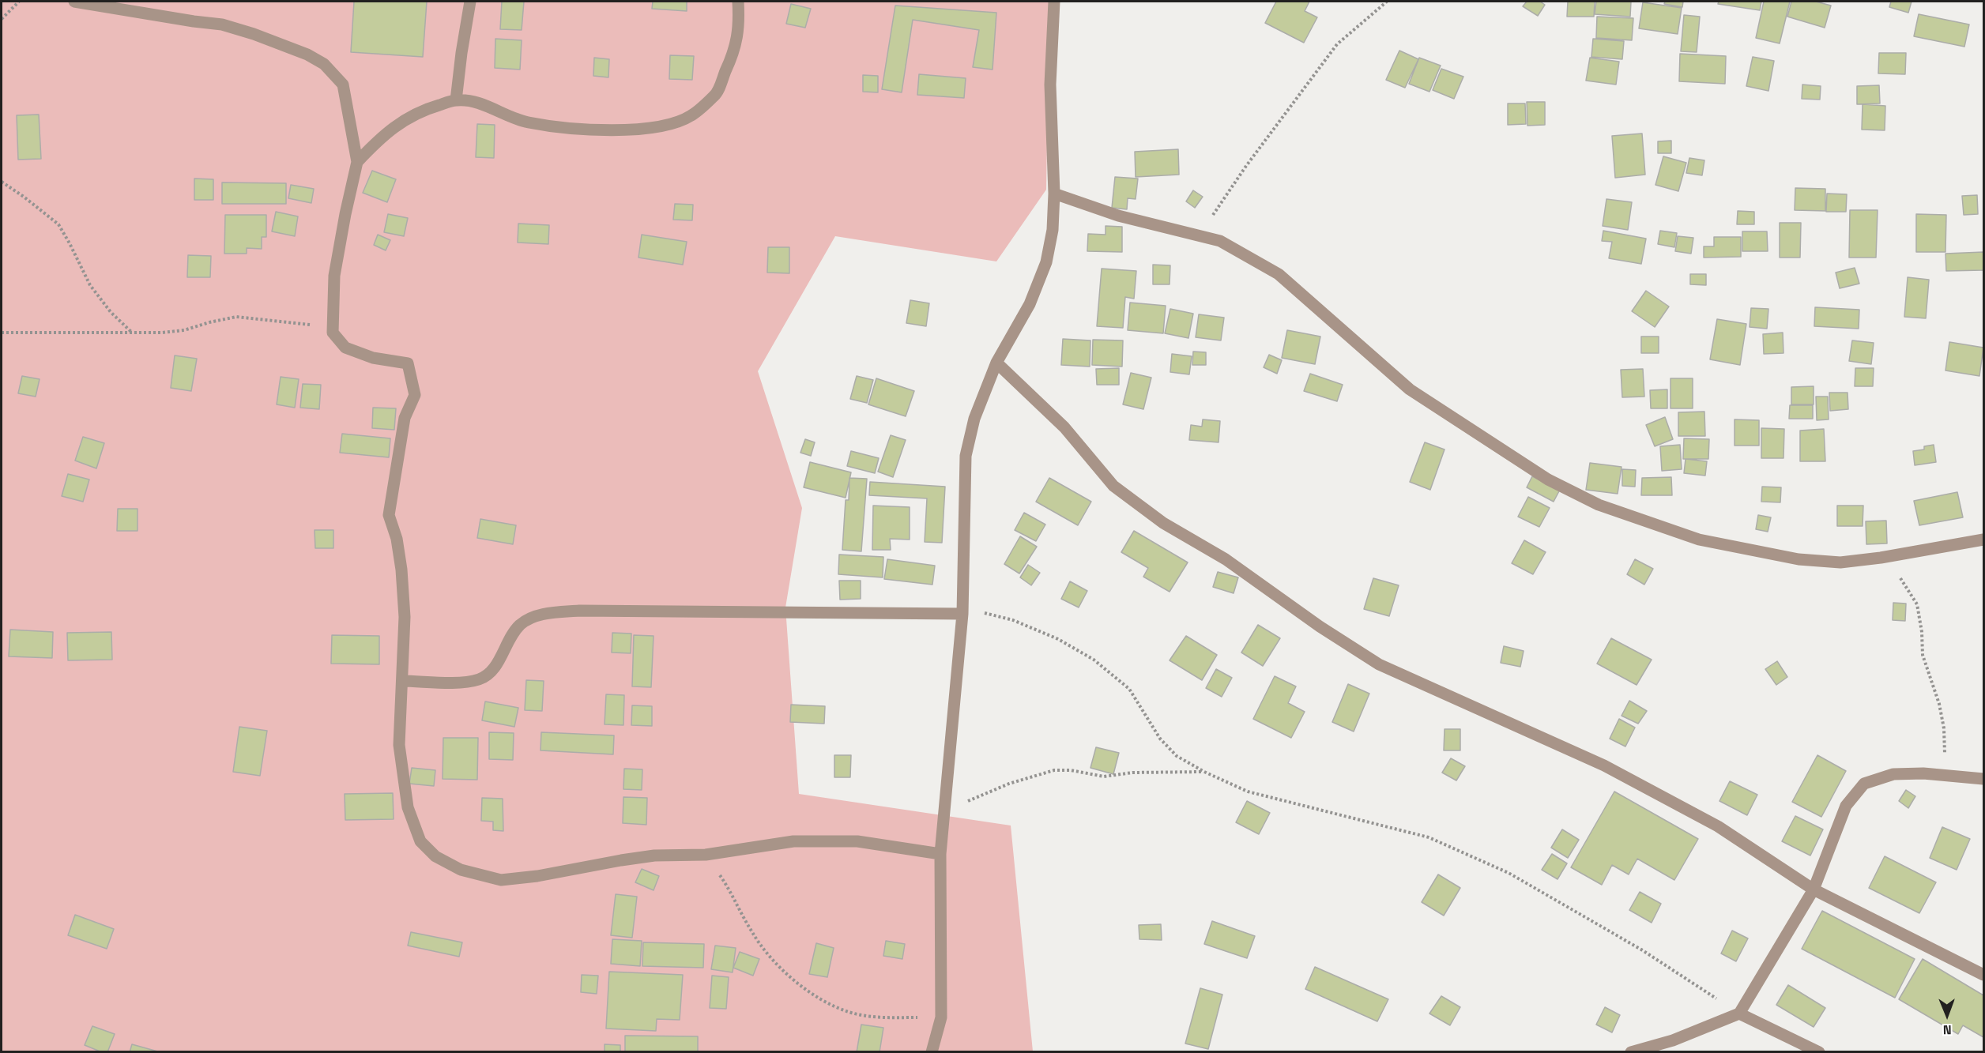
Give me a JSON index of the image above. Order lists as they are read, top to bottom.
{
  "north": "bottom"
}
